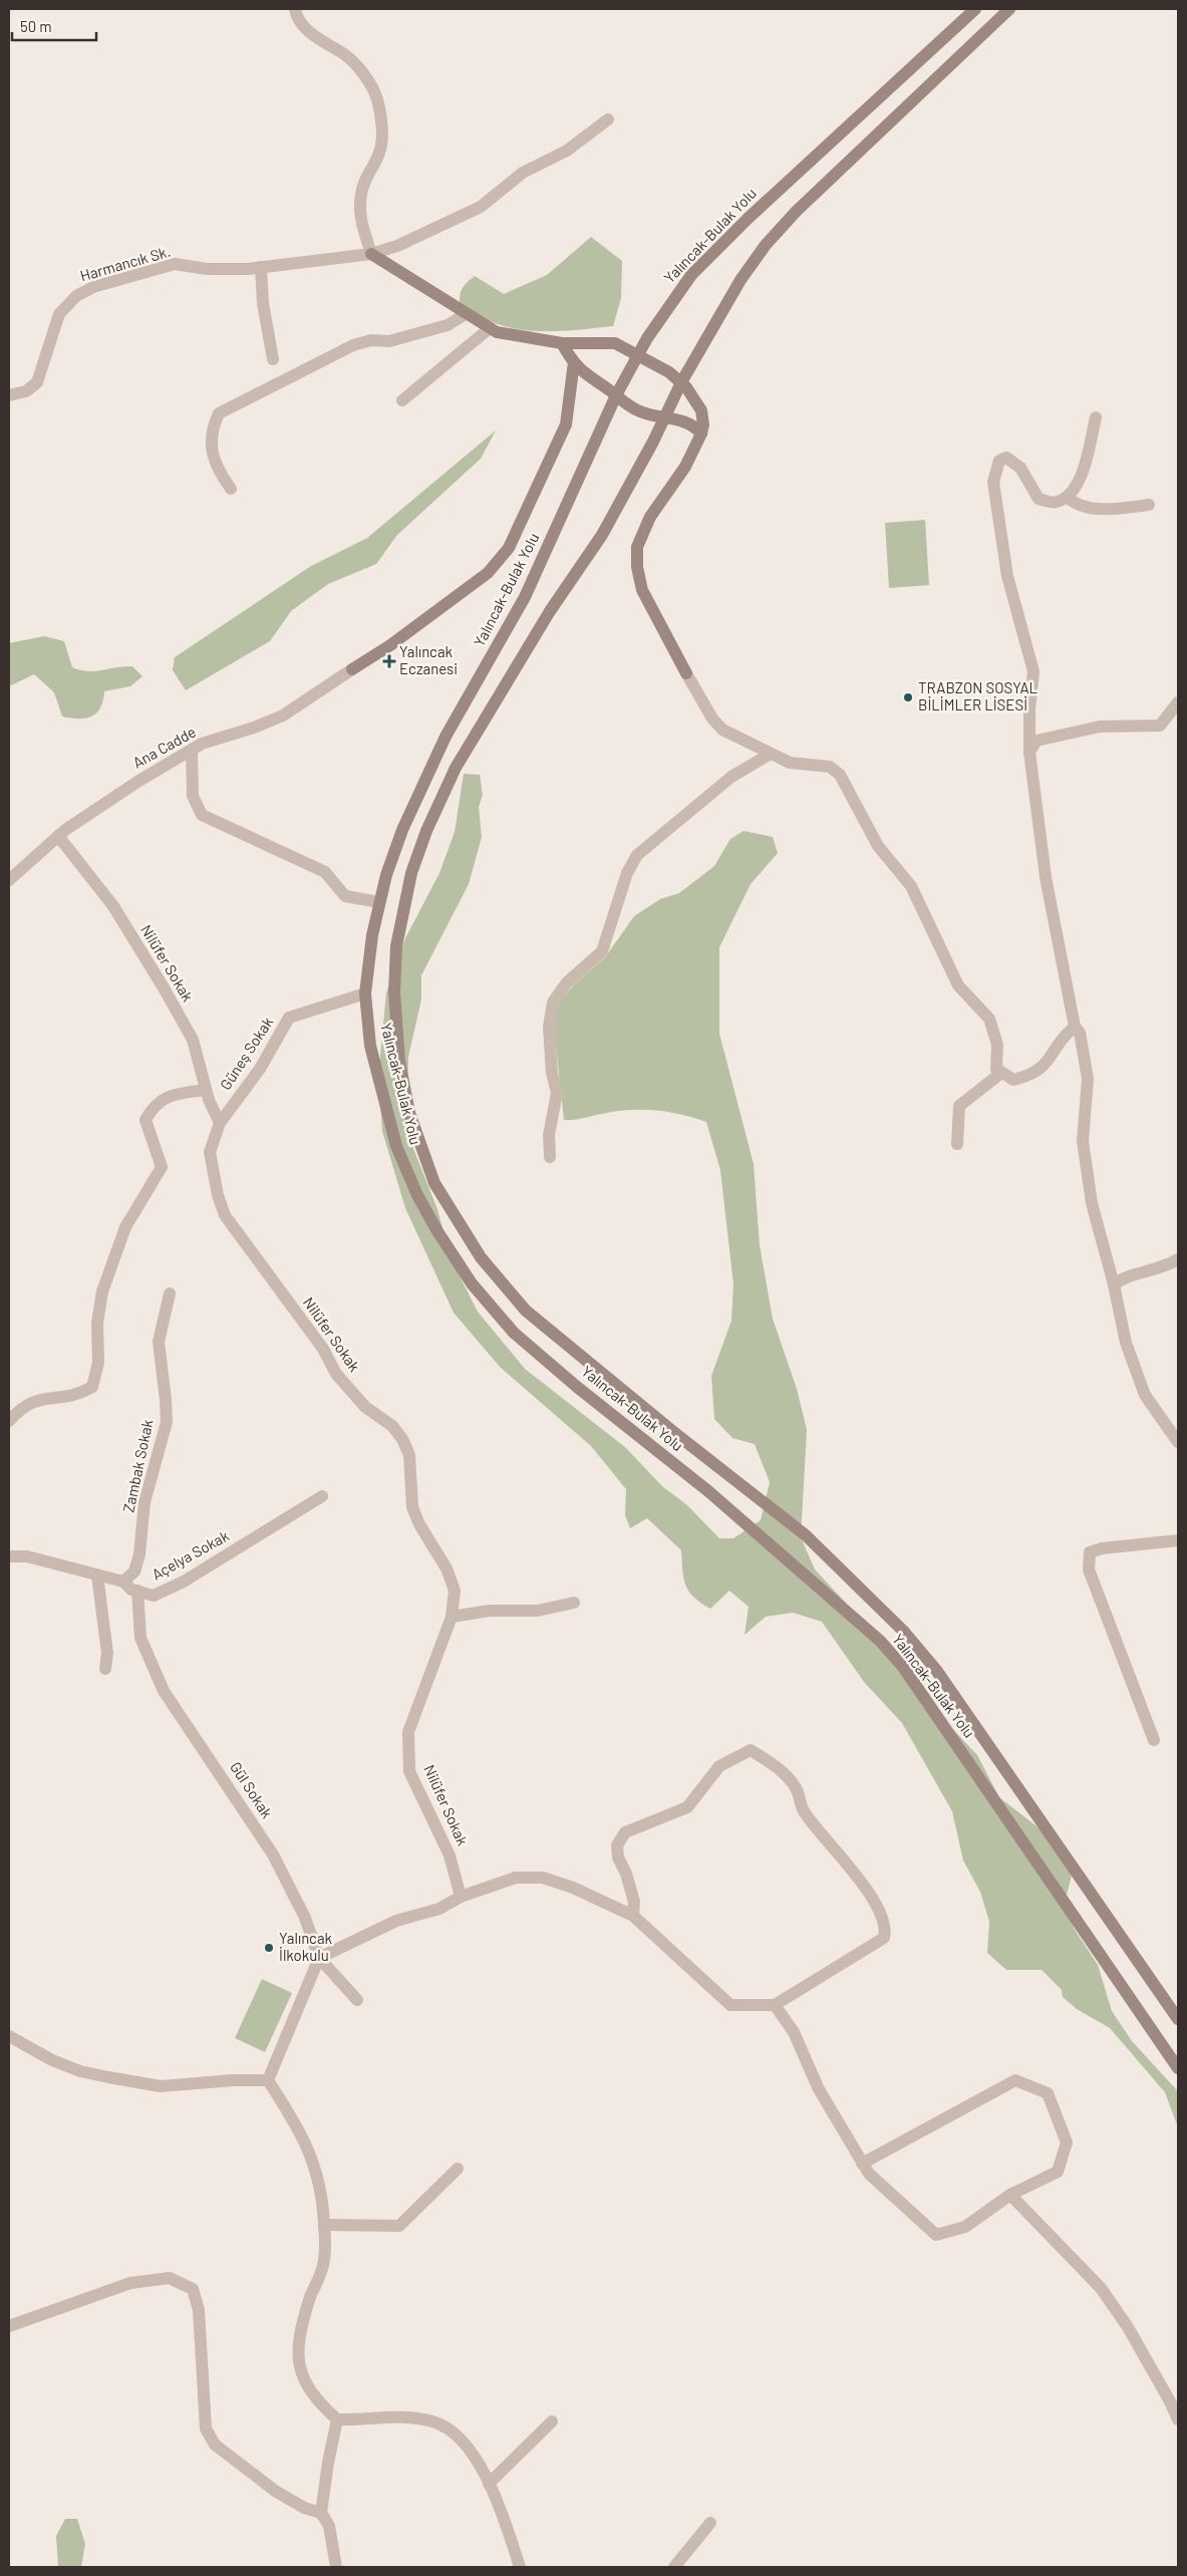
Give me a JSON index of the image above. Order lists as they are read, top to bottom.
{
  "streets": {
    "main road": ["Yalıncak-Bulak Yolu"],
    "street": [
      "Harmancık Sk.",
      "Ana Cadde",
      "Nilüfer Sokak",
      "Güneş Sokak",
      "Zambak Sokak",
      "Açelya Sokak",
      "Gül Sokak"
    ]
  },
  "crossings": [
    ["Yalıncak-Bulak Yolu", "Güneş Sokak"],
    ["Ana Cadde", "Nilüfer Sokak"],
    ["Nilüfer Sokak", "Güneş Sokak"],
    ["Zambak Sokak", "Açelya Sokak"],
    ["Açelya Sokak", "Gül Sokak"]
  ],
  "places": {
    "health": ["Yalıncak Eczanesi"],
    "other": ["TRABZON SOSYAL BİLİMLER LİSESİ", "Yalıncak İlkokulu"]
  },
  "scale_bar": "50 m"
}
